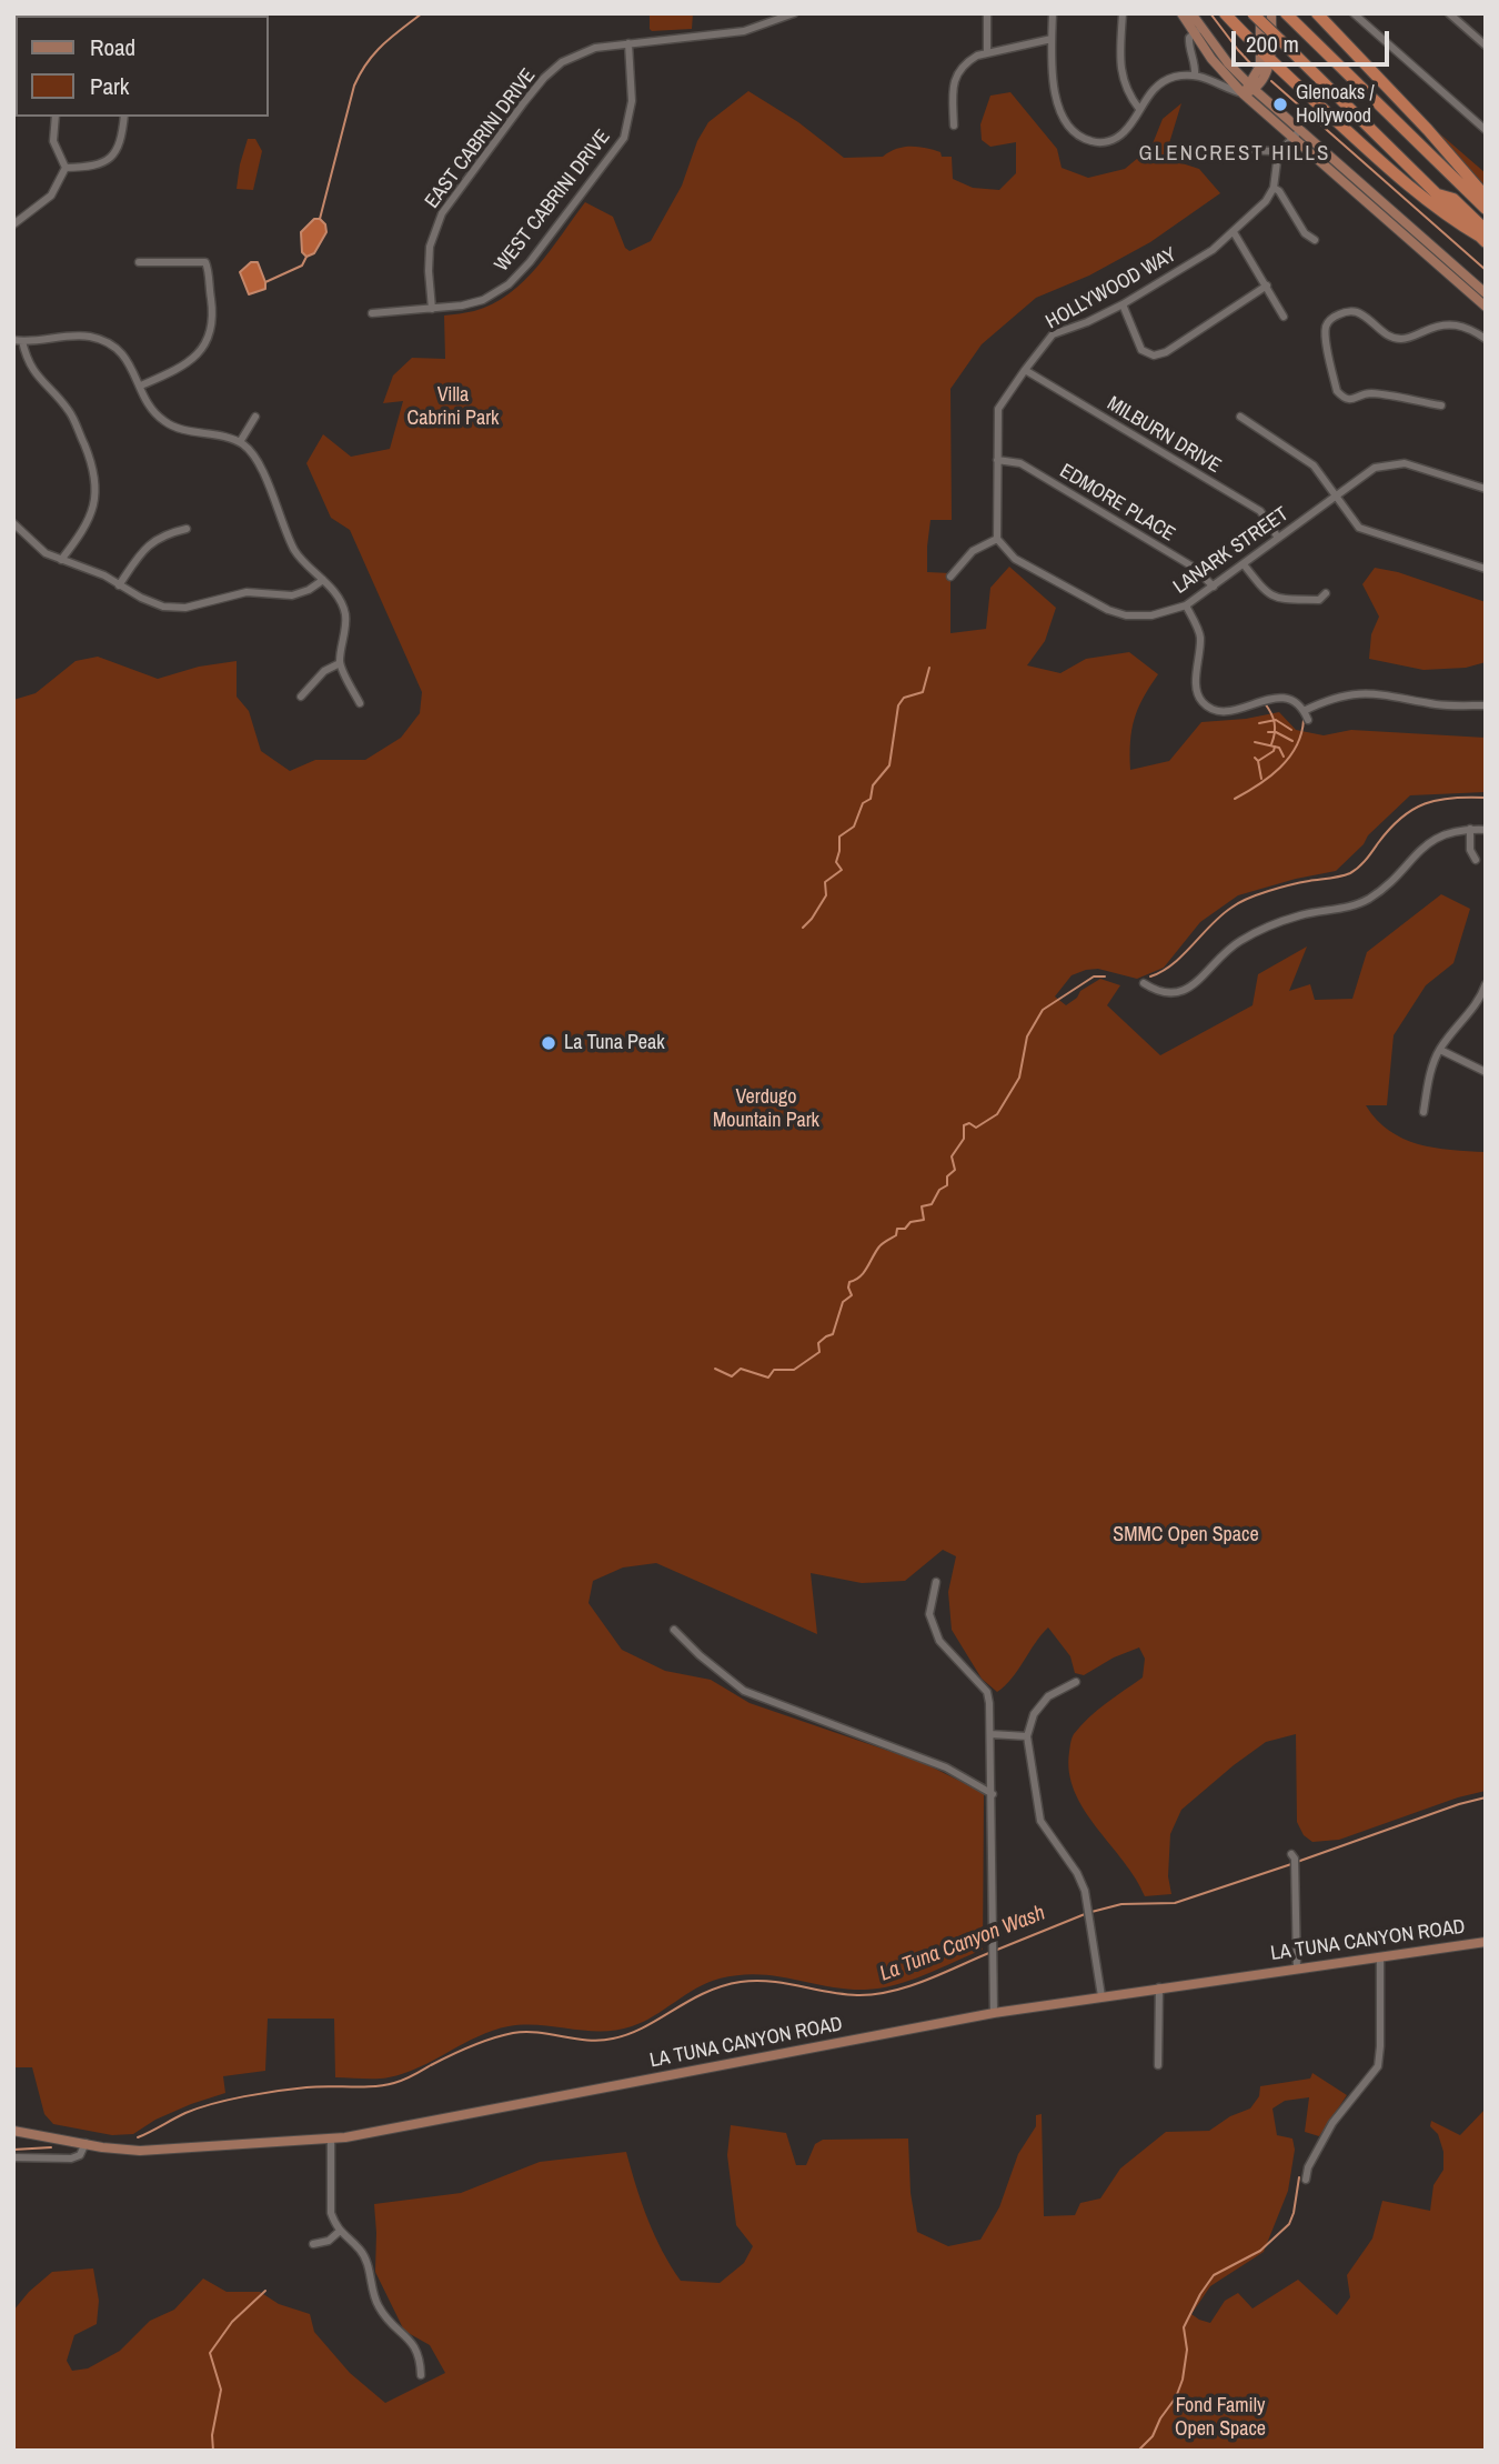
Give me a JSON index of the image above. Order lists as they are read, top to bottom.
{
  "streets": {
    "main road": ["LA TUNA CANYON ROAD"],
    "street": [
      "EAST CABRINI DRIVE",
      "WEST CABRINI DRIVE",
      "HOLLYWOOD WAY",
      "MILBURN DRIVE",
      "EDMORE PLACE",
      "LANARK STREET"
    ]
  },
  "crossings": [
    ["EAST CABRINI DRIVE", "WEST CABRINI DRIVE"],
    ["HOLLYWOOD WAY", "MILBURN DRIVE"],
    ["HOLLYWOOD WAY", "EDMORE PLACE"],
    ["HOLLYWOOD WAY", "LANARK STREET"],
    ["MILBURN DRIVE", "LANARK STREET"],
    ["EDMORE PLACE", "LANARK STREET"]
  ],
  "districts": ["GLENCREST HILLS"],
  "water": ["La Tuna Canyon Wash"],
  "parks": [
    "Villa Cabrini Park",
    "Verdugo Mountain Park",
    "SMMC Open Space",
    "Fond Family Open Space"
  ],
  "places": ["Glenoaks / Hollywood", "La Tuna Peak"],
  "legend": ["Road", "Park"],
  "scale_bar": "200 m"
}
